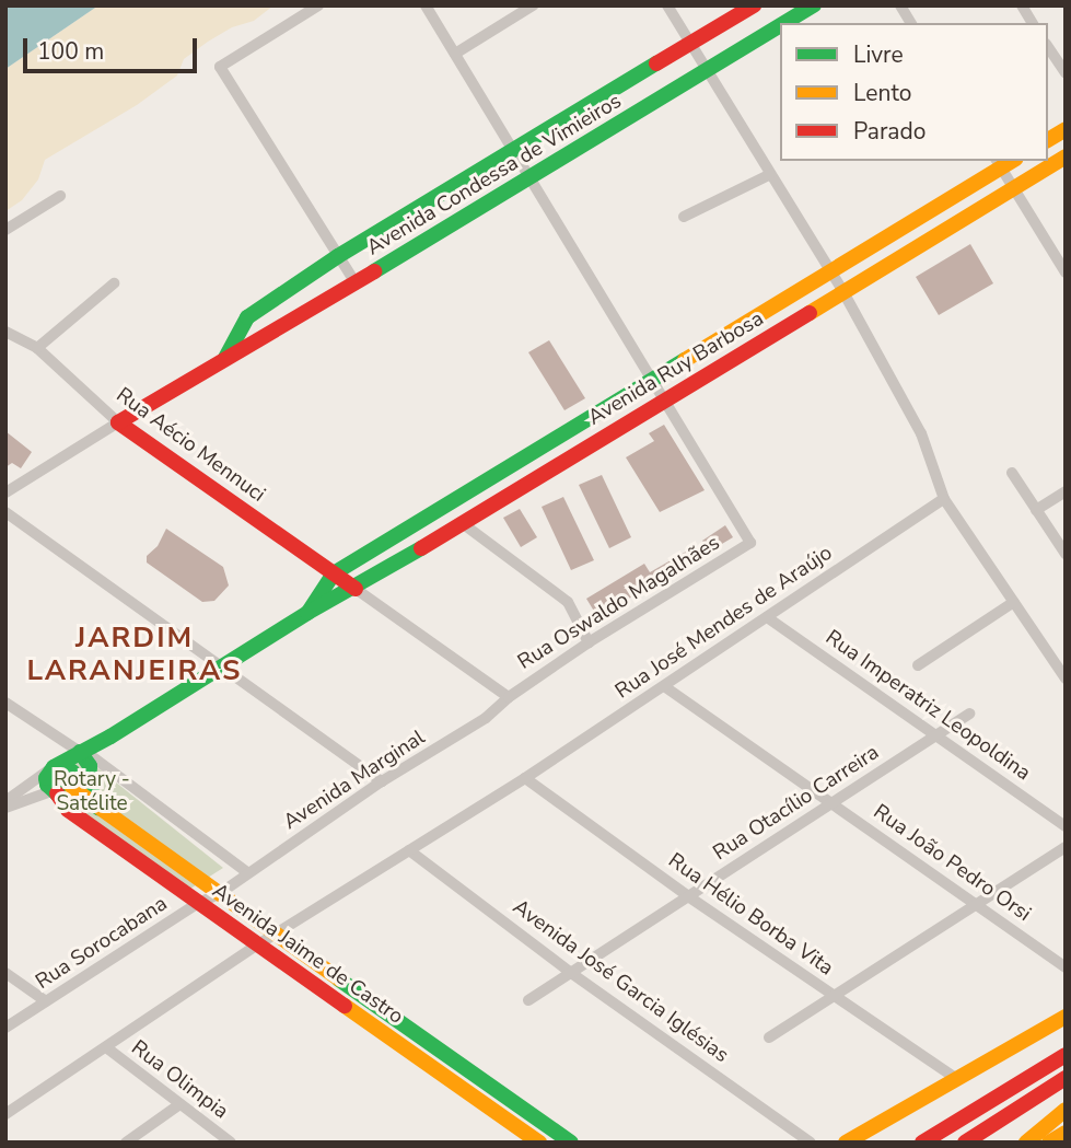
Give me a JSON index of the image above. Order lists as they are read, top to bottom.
{
  "streets": {
    "main road": [
      "Avenida Condessa de Vimieiros",
      "Avenida Ruy Barbosa",
      "Rua Aécio Mennuci",
      "Avenida Jaime de Castro"
    ],
    "street": [
      "Rua Oswaldo Magalhães",
      "Rua José Mendes de Araújo",
      "Rua Imperatriz Leopoldina",
      "Avenida Marginal",
      "Rua Otacílio Carreira",
      "Rua João Pedro Orsi",
      "Rua Hélio Borba Vita",
      "Rua Sorocabana",
      "Avenida José Garcia Iglésias",
      "Rua Olimpia"
    ]
  },
  "crossings": [
    ["Avenida Condessa de Vimieiros", "Rua Aécio Mennuci"],
    ["Avenida Ruy Barbosa", "Rua Aécio Mennuci"],
    ["Avenida Ruy Barbosa", "Rua Oswaldo Magalhães"],
    ["Avenida Ruy Barbosa", "Avenida Jaime de Castro"],
    ["Rua Oswaldo Magalhães", "Avenida Marginal"],
    ["Rua José Mendes de Araújo", "Rua Imperatriz Leopoldina"],
    ["Rua José Mendes de Araújo", "Rua João Pedro Orsi"],
    ["Rua José Mendes de Araújo", "Rua Hélio Borba Vita"],
    ["Rua José Mendes de Araújo", "Avenida José Garcia Iglésias"],
    ["Rua Imperatriz Leopoldina", "Rua Otacílio Carreira"],
    ["Avenida Marginal", "Rua Sorocabana"],
    ["Avenida Marginal", "Avenida Jaime de Castro"],
    ["Rua Otacílio Carreira", "Rua João Pedro Orsi"],
    ["Rua Otacílio Carreira", "Rua Hélio Borba Vita"],
    ["Rua Otacílio Carreira", "Avenida José Garcia Iglésias"],
    ["Rua Sorocabana", "Avenida Jaime de Castro"]
  ],
  "districts": ["JARDIM LARANJEIRAS"],
  "parks": ["Rotary - Satélite"],
  "legend": ["Livre", "Lento", "Parado"],
  "scale_bar": "100 m"
}
